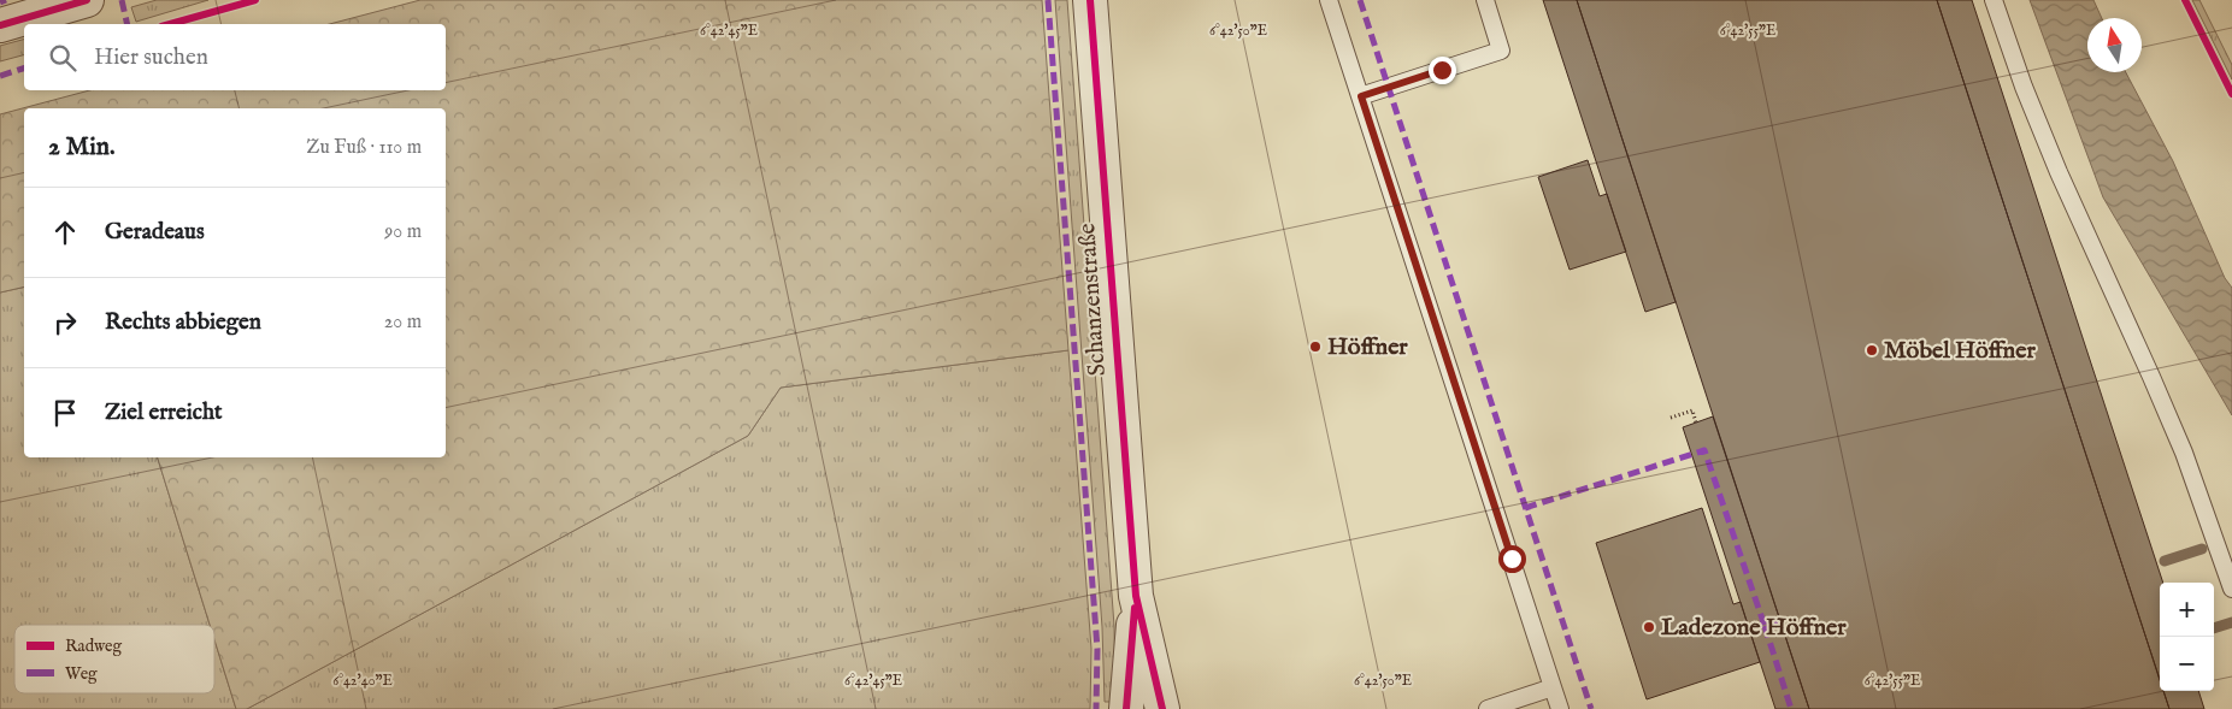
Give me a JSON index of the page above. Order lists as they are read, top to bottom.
{
  "streets": {
    "street": ["Schanzenstraße"]
  },
  "places": ["Höffner", "Möbel Höffner", "Ladezone Höffner"],
  "legend": ["Radweg", "Weg"],
  "north": "top",
  "page": {
    "search": "Hier suchen",
    "heading": ["2 Min.", "Zu Fuß · 110 m"],
    "list": [
      ["Geradeaus", "90 m"],
      ["Rechts abbiegen", "20 m"],
      "Ziel erreicht"
    ],
    "map_buttons": ["+", "−"]
  },
  "coordinates": [
    "6°42'45\"E",
    "6°42'50\"E",
    "6°42'55\"E",
    "6°42'40\"E"
  ]
}
